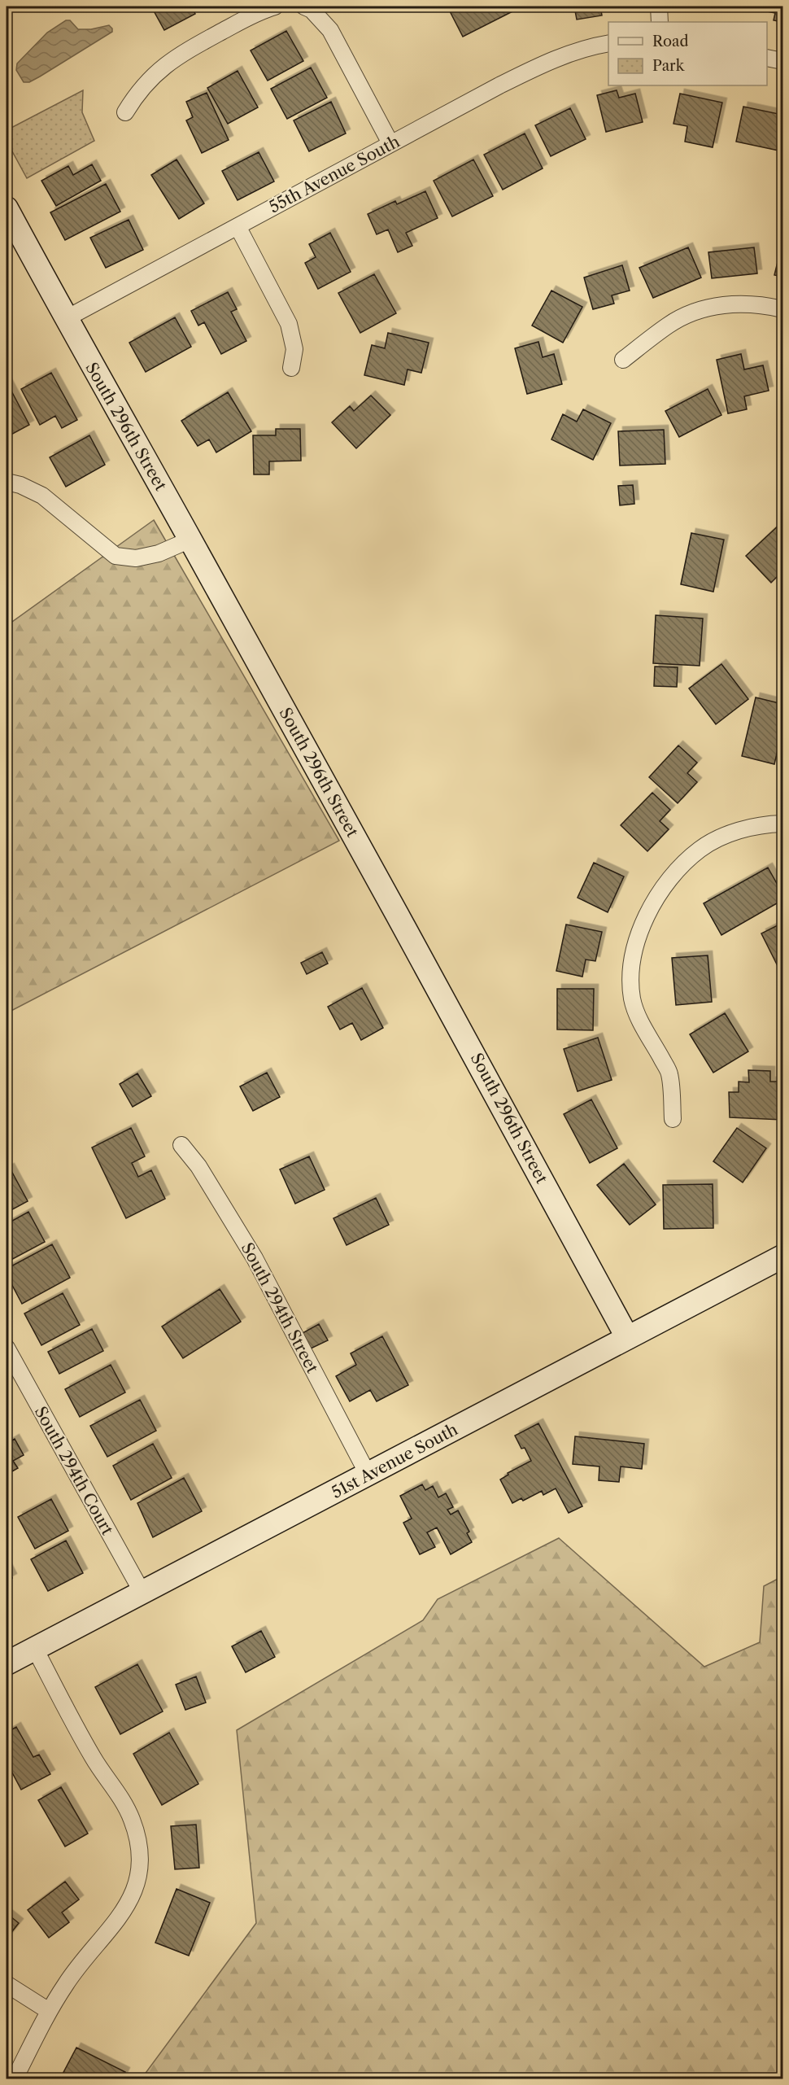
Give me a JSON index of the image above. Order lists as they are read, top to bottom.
{
  "streets": {
    "street": [
      "55th Avenue South",
      "South 296th Street",
      "South 294th Street",
      "51st Avenue South",
      "South 294th Court"
    ]
  },
  "crossings": [
    ["55th Avenue South", "South 296th Street"],
    ["South 296th Street", "51st Avenue South"],
    ["South 294th Street", "51st Avenue South"],
    ["51st Avenue South", "South 294th Court"]
  ],
  "legend": ["Road", "Park"]
}
